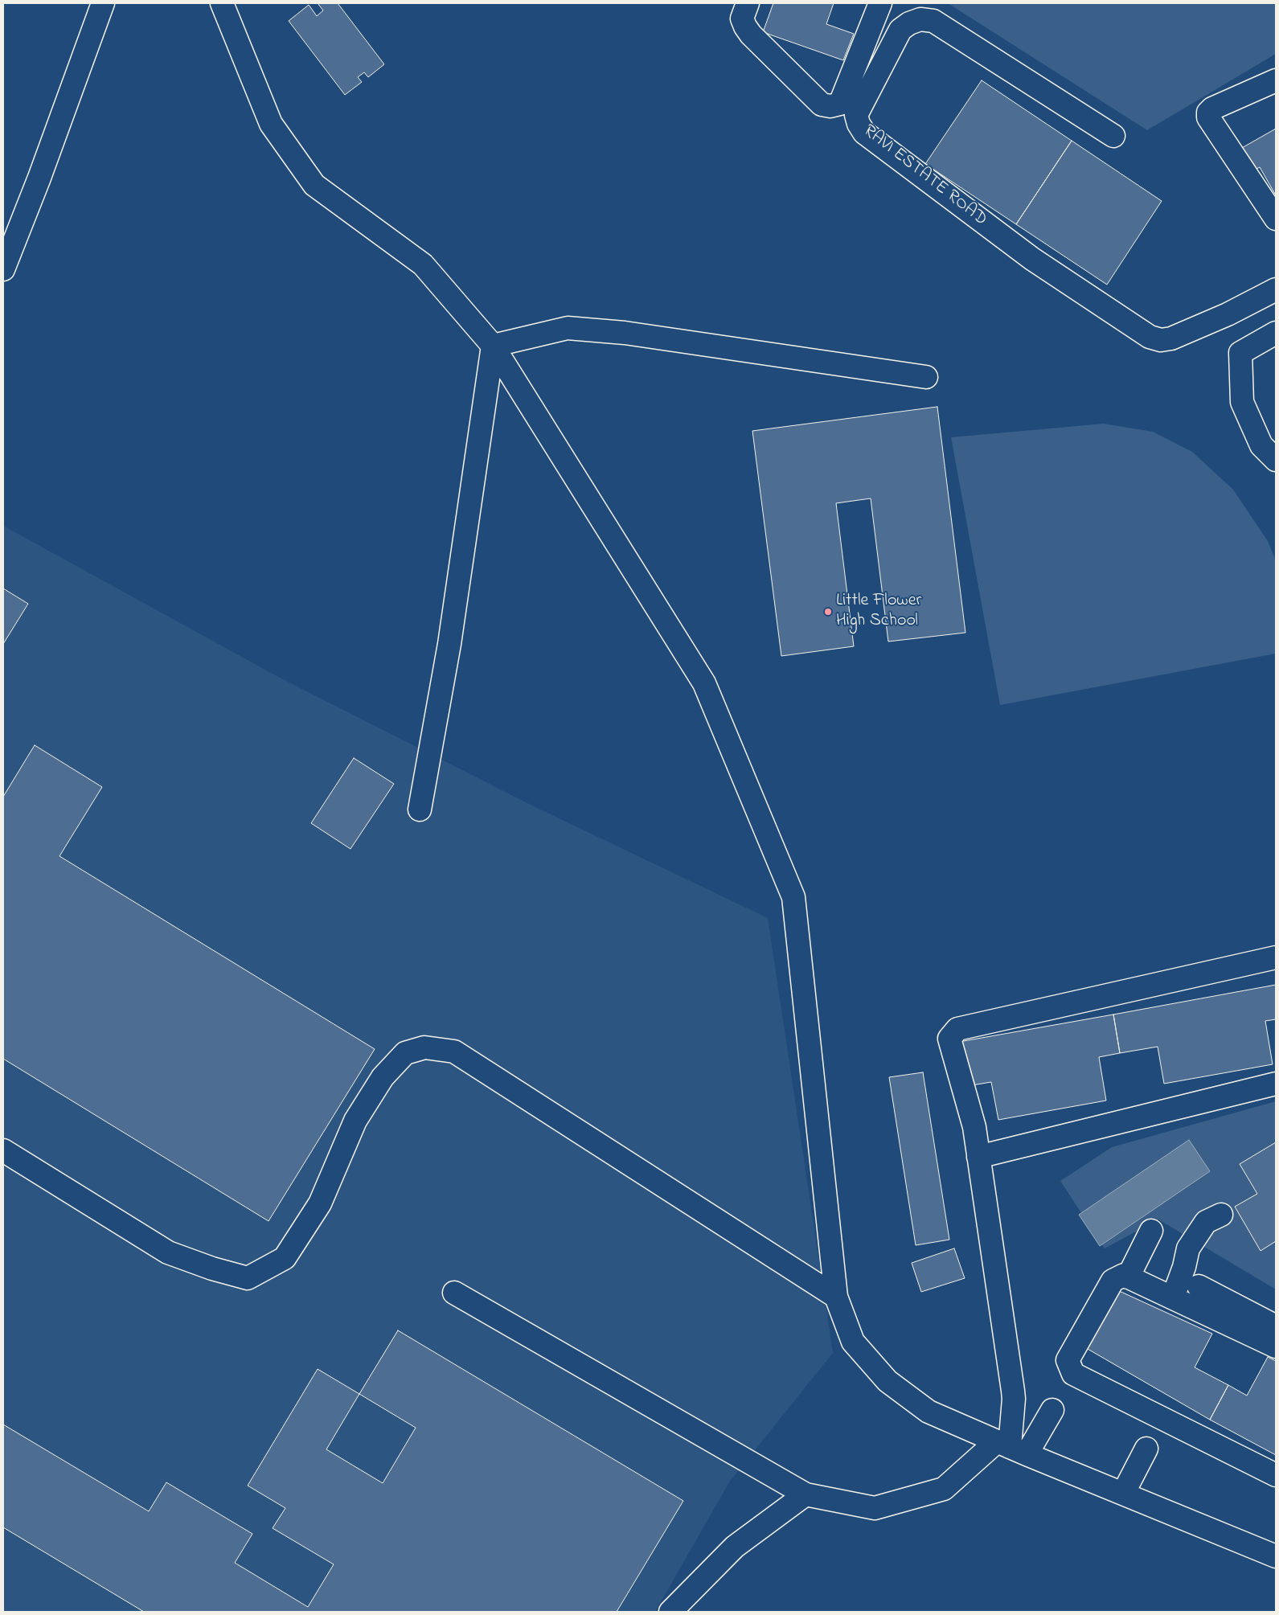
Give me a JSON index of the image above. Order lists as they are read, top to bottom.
{
  "streets": {
    "street": ["RAVI ESTATE ROAD"]
  },
  "places": ["Little Flower High School"]
}
